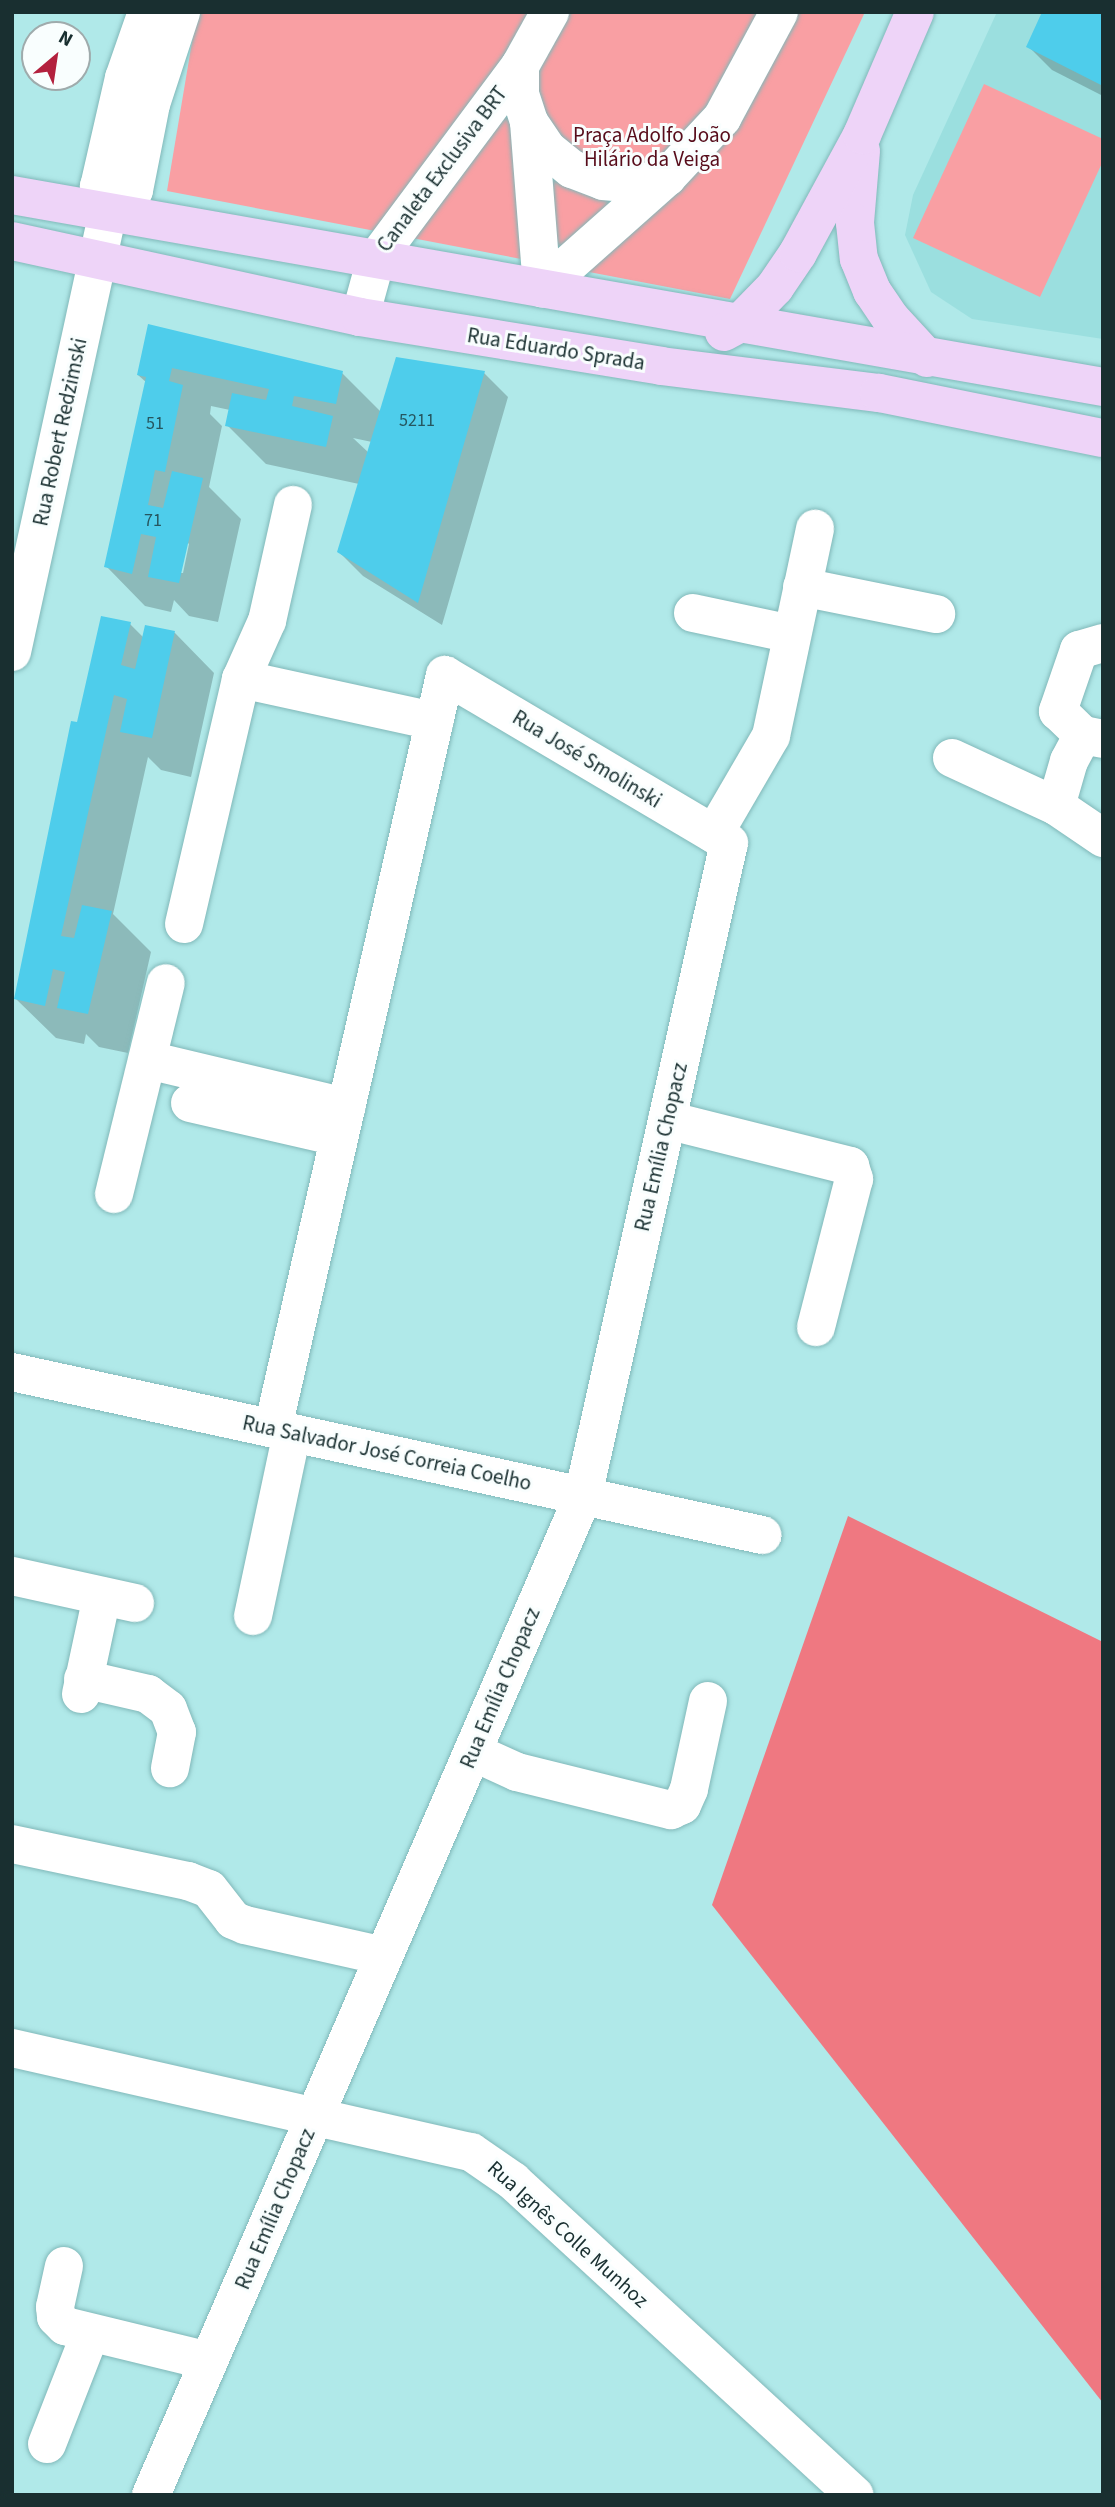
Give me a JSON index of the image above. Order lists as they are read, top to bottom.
{
  "streets": {
    "main road": ["Rua Eduardo Sprada"],
    "street": [
      "Canaleta Exclusiva BRT",
      "Rua Robert Redzimski",
      "Rua José Smolinski",
      "Rua Emília Chopacz",
      "Rua Salvador José Correia Coelho",
      "Rua Ignês Colle Munhoz"
    ]
  },
  "crossings": [
    ["Canaleta Exclusiva BRT", "Rua Eduardo Sprada"],
    ["Rua Eduardo Sprada", "Rua Robert Redzimski"],
    ["Rua José Smolinski", "Rua Emília Chopacz"],
    ["Rua Emília Chopacz", "Rua Salvador José Correia Coelho"],
    ["Rua Emília Chopacz", "Rua Ignês Colle Munhoz"]
  ],
  "parks": ["Praça Adolfo João Hilário da Veiga"],
  "house_numbers": ["5211", "51", "71"],
  "north": "top right"
}
